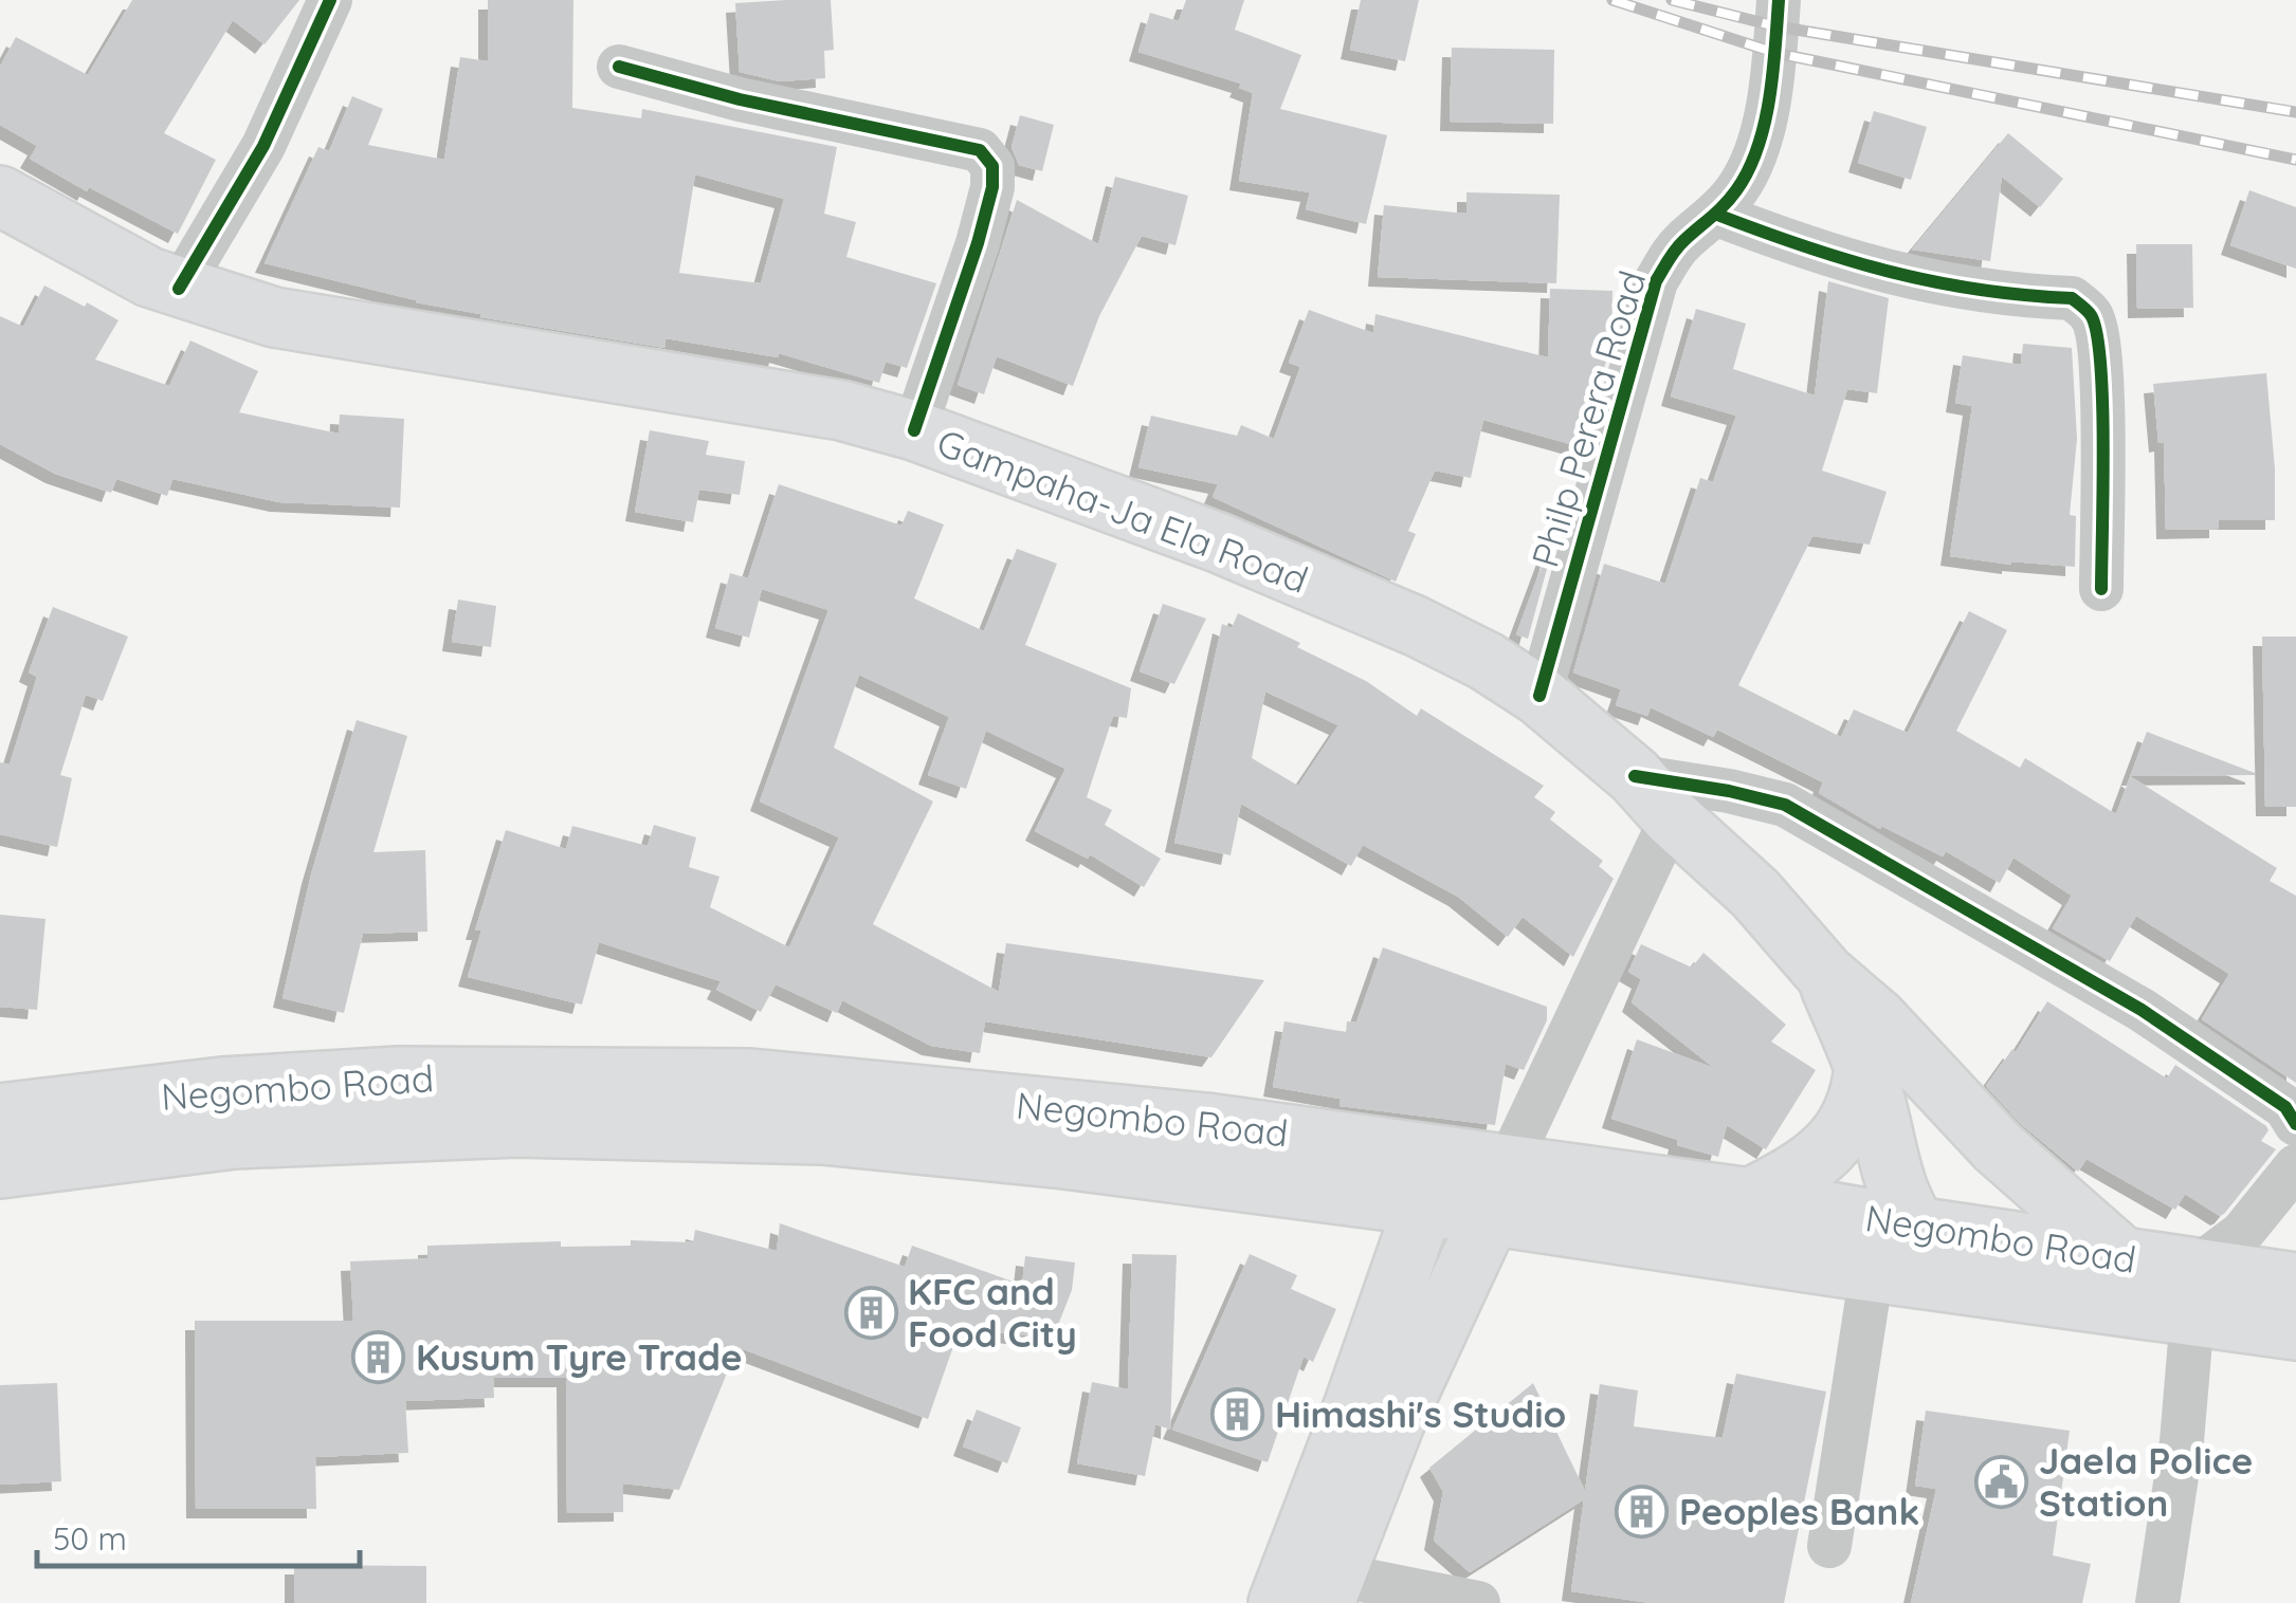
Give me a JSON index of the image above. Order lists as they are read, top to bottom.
{
  "streets": {
    "main road": ["Gampaha-Ja Ela Road", "Negombo Road"],
    "street": ["Philp Perera Road"]
  },
  "crossings": [
    ["Philp Perera Road", "Gampaha-Ja Ela Road"],
    ["Gampaha-Ja Ela Road", "Negombo Road"]
  ],
  "places": {
    "building": [
      "KFC and Food City",
      "Kusum Tyre Trade",
      "Himashi's Studio",
      "Peoples Bank"
    ],
    "public building": ["Jaela Police Station"]
  },
  "scale_bar": "50 m"
}
